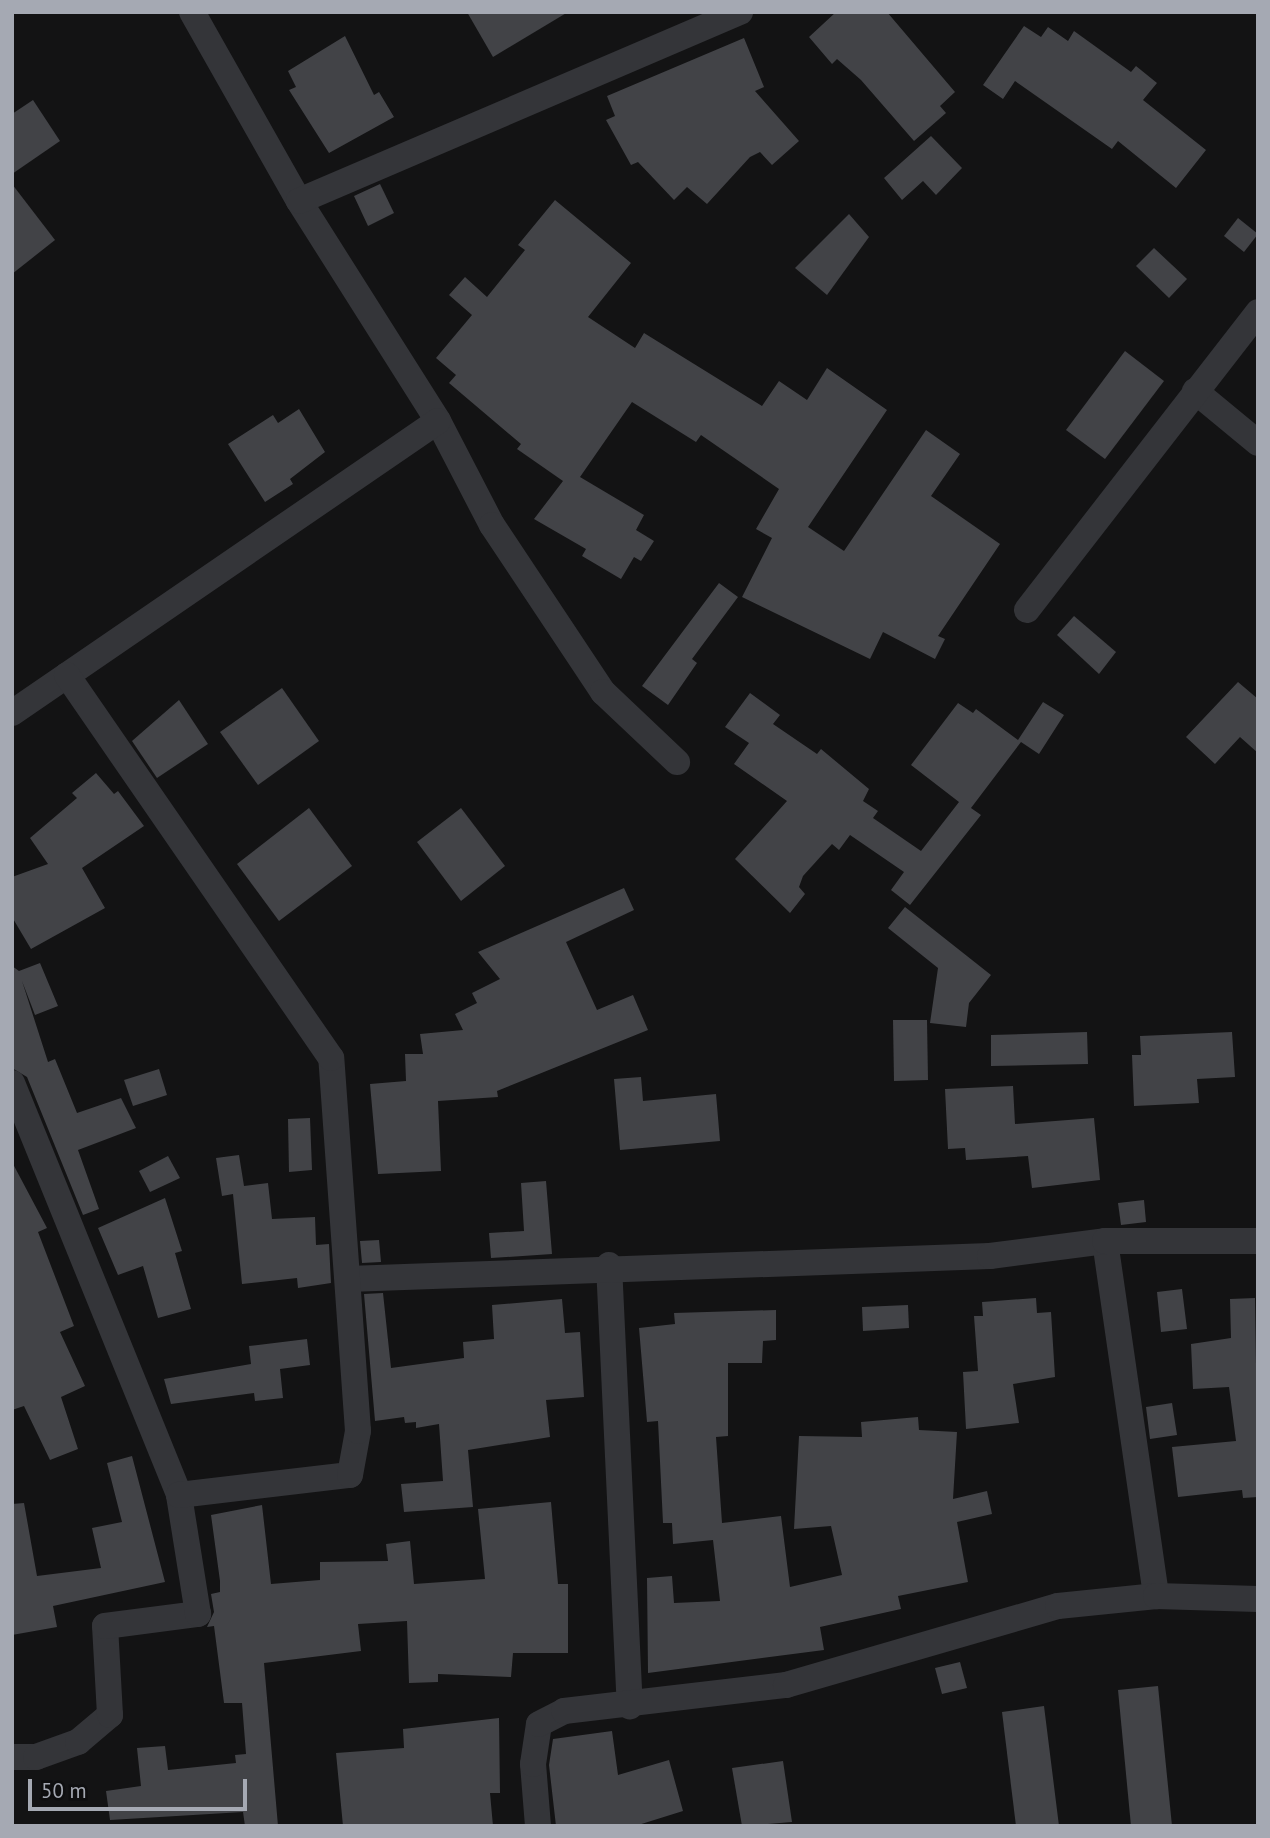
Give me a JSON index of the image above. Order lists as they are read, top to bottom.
{
  "scale_bar": "50 m"
}
